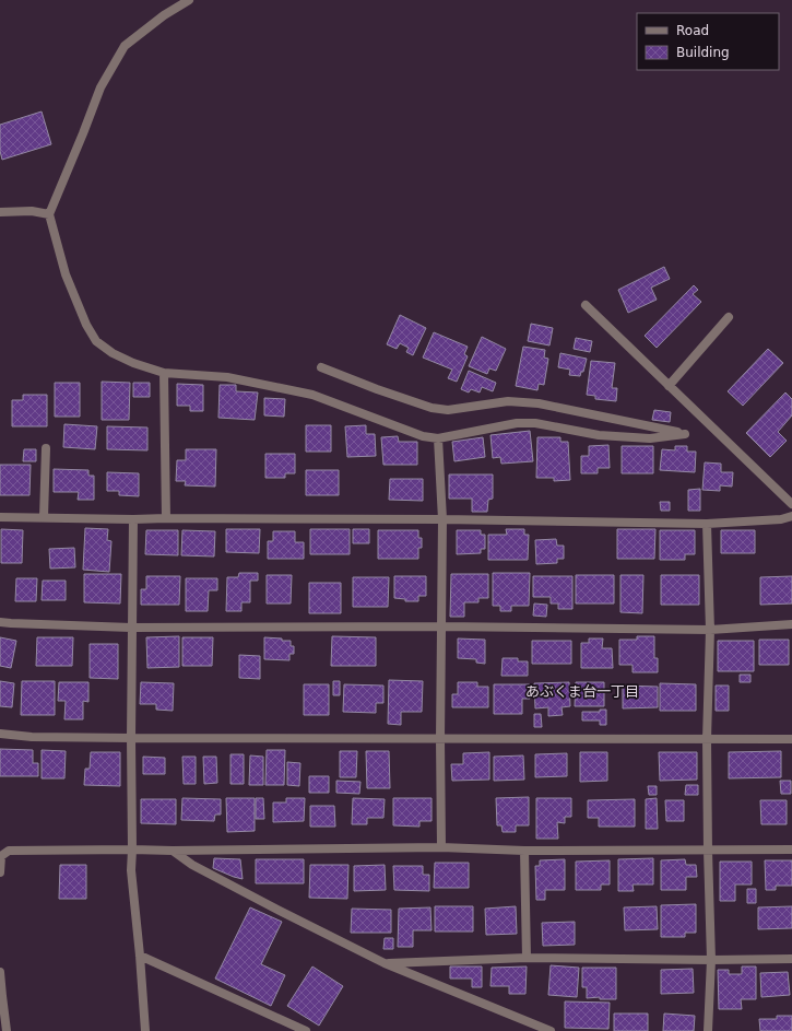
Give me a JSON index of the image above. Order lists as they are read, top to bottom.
{
  "districts": ["あぶくま台一丁目"],
  "legend": ["Road", "Building"]
}
